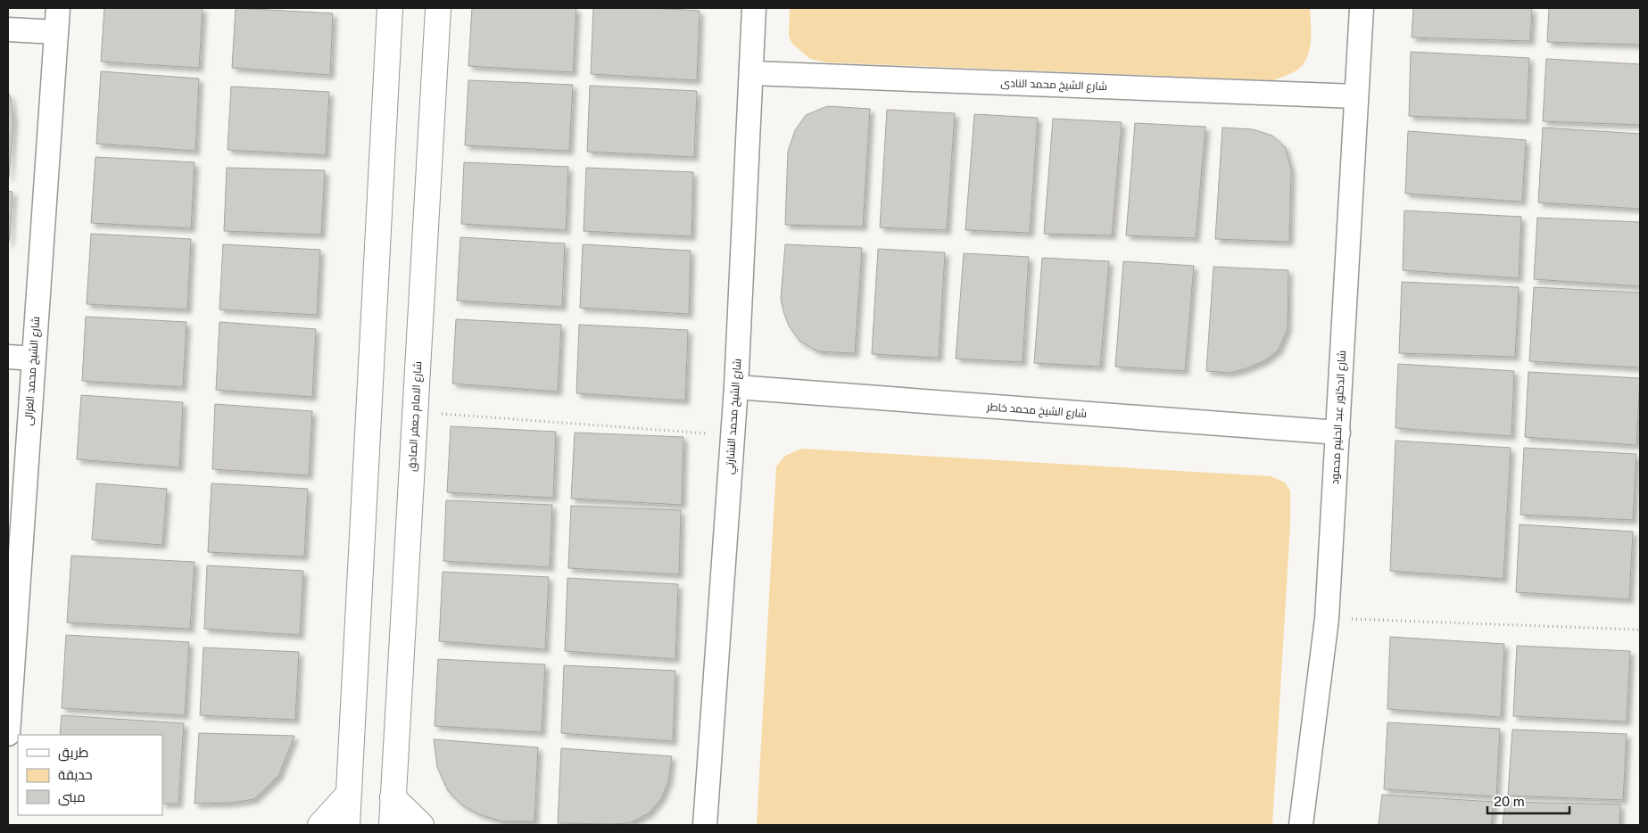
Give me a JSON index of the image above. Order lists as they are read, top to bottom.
{
  "streets": {
    "street": [
      "شارع الشيخ محمد النادى",
      "شارع الشيخ محمد الغزالى",
      "شارع الشيخ محمد خاطر",
      "شارع الامام جعفر الصادق",
      "شارع الشيخ محمد النشارتي",
      "شارع الدكتور عبد الحليم محمود"
    ]
  },
  "crossings": [
    ["شارع الشيخ محمد النادى", "شارع الشيخ محمد النشارتي"],
    ["شارع الشيخ محمد النادى", "شارع الدكتور عبد الحليم محمود"],
    ["شارع الشيخ محمد خاطر", "شارع الشيخ محمد النشارتي"],
    ["شارع الشيخ محمد خاطر", "شارع الدكتور عبد الحليم محمود"]
  ],
  "legend": ["طريق", "حديقة", "مبنى"],
  "scale_bar": "20 m"
}
